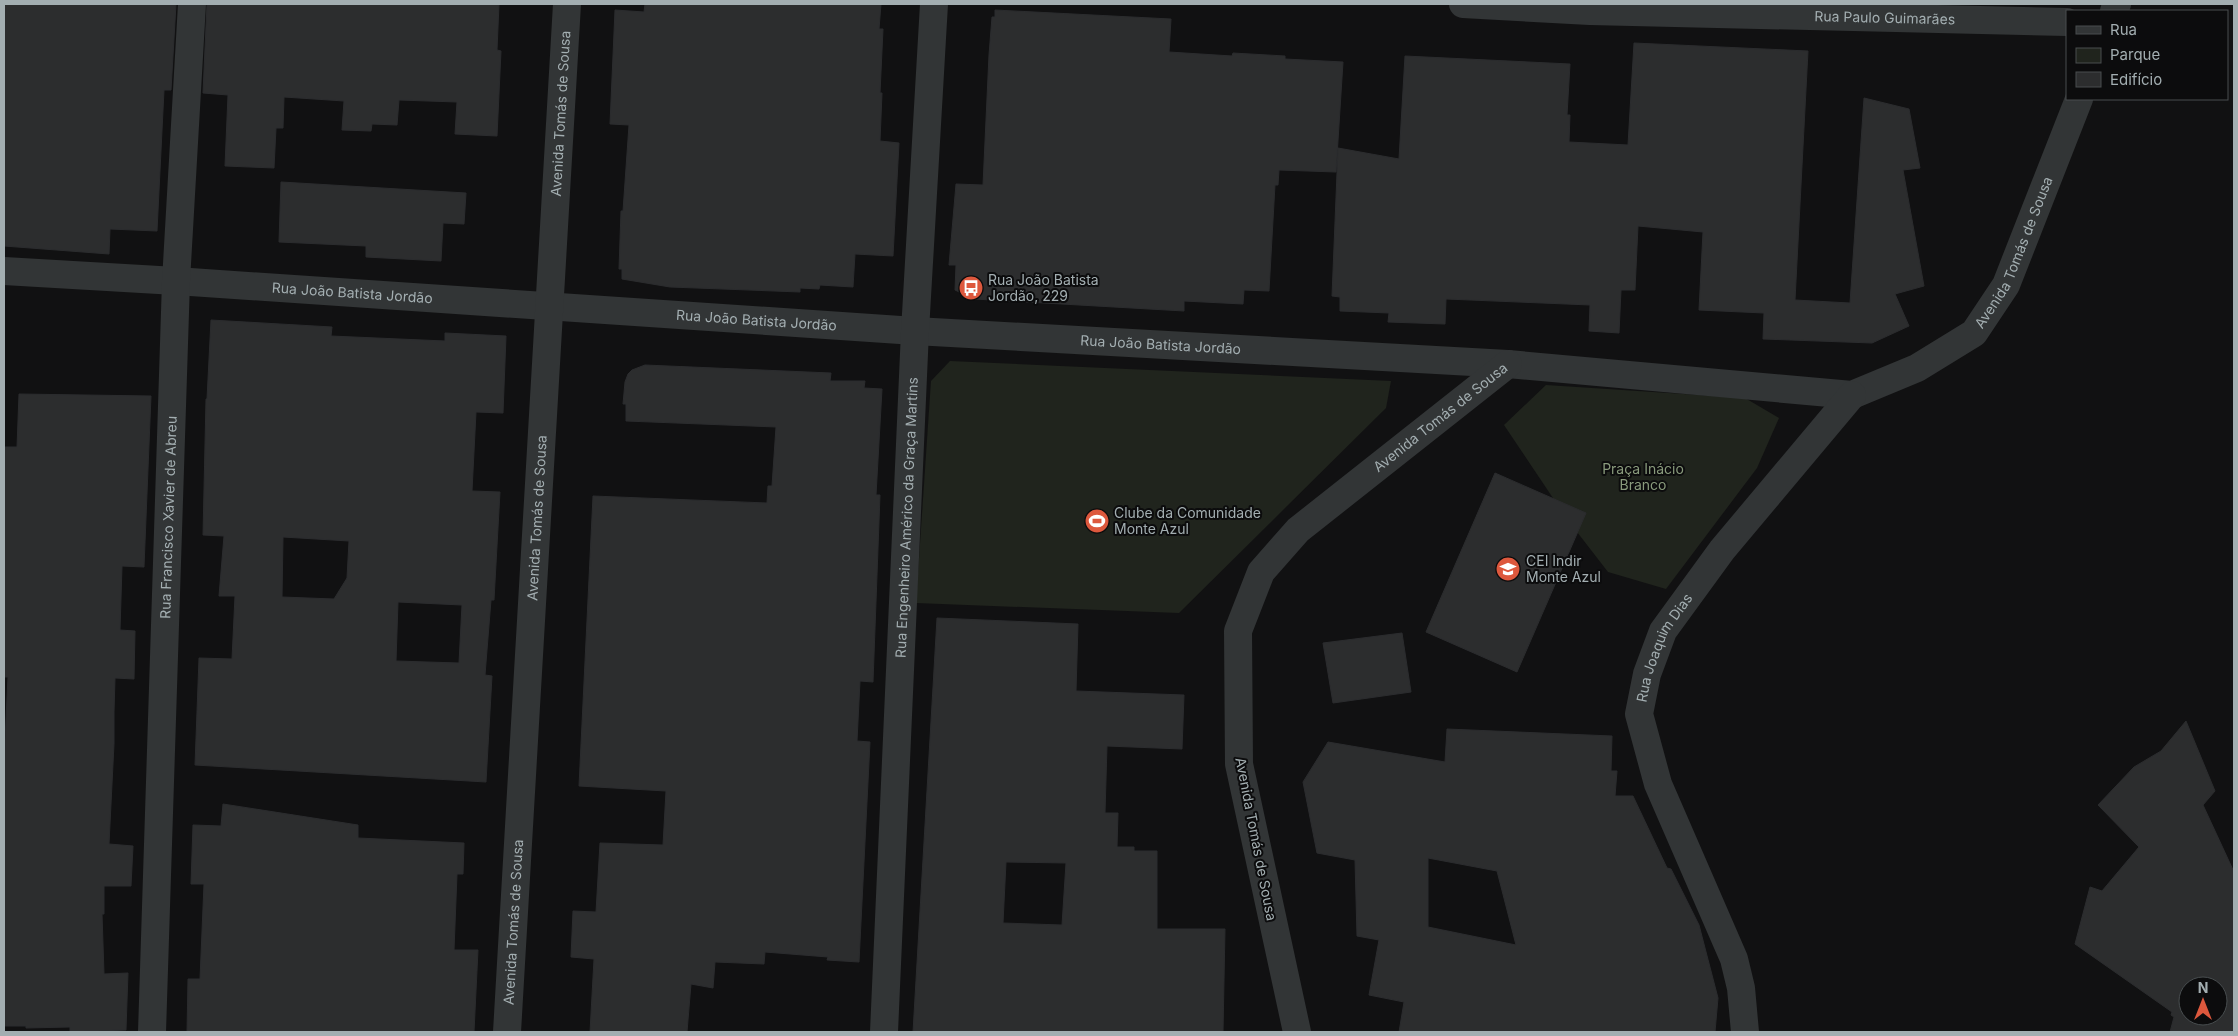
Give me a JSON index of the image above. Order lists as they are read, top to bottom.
{
  "streets": {
    "street": [
      "Rua Paulo Guimarães",
      "Avenida Tomás de Sousa",
      "Rua João Batista Jordão",
      "Rua Francisco Xavier de Abreu",
      "Rua Engenheiro Américo da Graça Martins",
      "Rua Joaquim Dias"
    ]
  },
  "crossings": [
    ["Avenida Tomás de Sousa", "Rua João Batista Jordão"],
    ["Avenida Tomás de Sousa", "Rua Joaquim Dias"],
    ["Rua João Batista Jordão", "Rua Francisco Xavier de Abreu"],
    ["Rua João Batista Jordão", "Rua Engenheiro Américo da Graça Martins"]
  ],
  "parks": ["Praça Inácio Branco"],
  "places": {
    "bus stop": ["Rua João Batista Jordão, 229"],
    "sports": ["Clube da Comunidade Monte Azul"],
    "school or university": ["CEI Indir Monte Azul"]
  },
  "legend": ["Rua", "Parque", "Edifício"],
  "north": "top"
}
